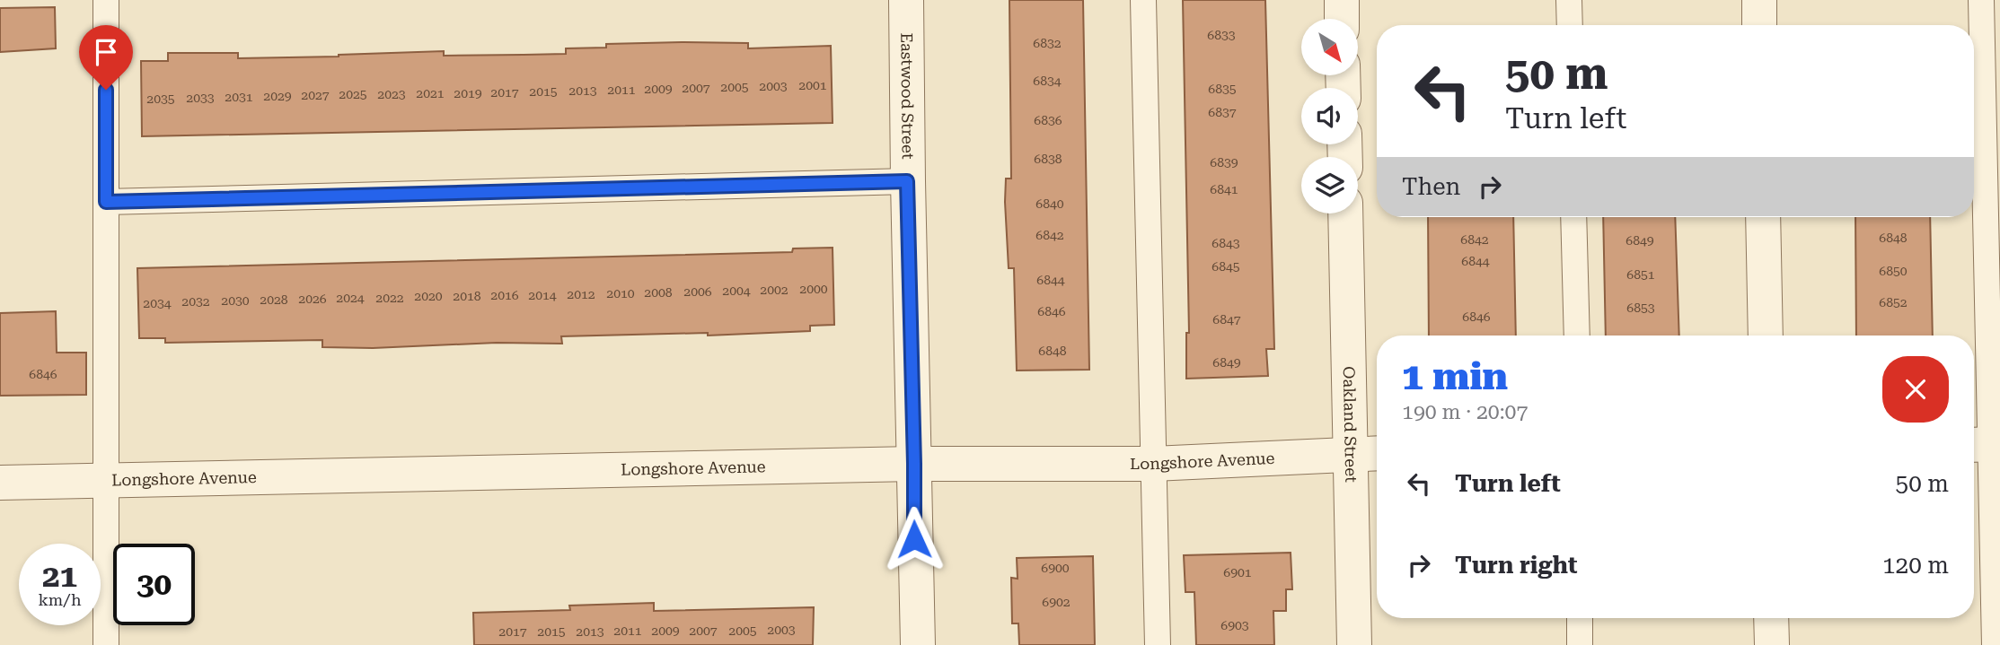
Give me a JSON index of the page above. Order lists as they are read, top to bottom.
{
  "streets": {
    "street": ["Eastwood Street", "Oakland Street", "Longshore Avenue"]
  },
  "crossings": [
    ["Eastwood Street", "Longshore Avenue"],
    ["Oakland Street", "Longshore Avenue"]
  ],
  "house_numbers": [
    "6833",
    "6832",
    "6834",
    "2001",
    "2003",
    "2005",
    "2007",
    "2009",
    "6835",
    "2011",
    "2013",
    "2015",
    "2017",
    "2021",
    "2019",
    "2025",
    "2023",
    "2027",
    "2029",
    "2031",
    "2033",
    "2035",
    "6837",
    "6836",
    "6838",
    "6839",
    "6841",
    "6840",
    "6842",
    "6848",
    "6842",
    "6849",
    "6843",
    "6844",
    "6845",
    "6850",
    "6851",
    "6844",
    "2000",
    "2002",
    "2004",
    "2006",
    "2008",
    "2010",
    "2012",
    "2016",
    "2014",
    "2020",
    "2018",
    "2024",
    "2022",
    "2026",
    "2028",
    "2030",
    "2032",
    "6852",
    "2034",
    "6853",
    "6846",
    "6846",
    "6847",
    "6848",
    "6849",
    "6846",
    "6900",
    "6901",
    "6902",
    "6903",
    "2003",
    "2011",
    "2009",
    "2007",
    "2005",
    "2017",
    "2015",
    "2013"
  ],
  "north": "bottom right",
  "page": {
    "turn": ["50 m", "Turn left"],
    "then": "Then",
    "heading": ["1 min", "190 m · 20:07"],
    "list": [
      {
        "name": "Turn left",
        "value": "50 m"
      },
      {
        "name": "Turn right",
        "value": "120 m"
      }
    ],
    "speed": "21 km/h",
    "limit": "30"
  }
}
